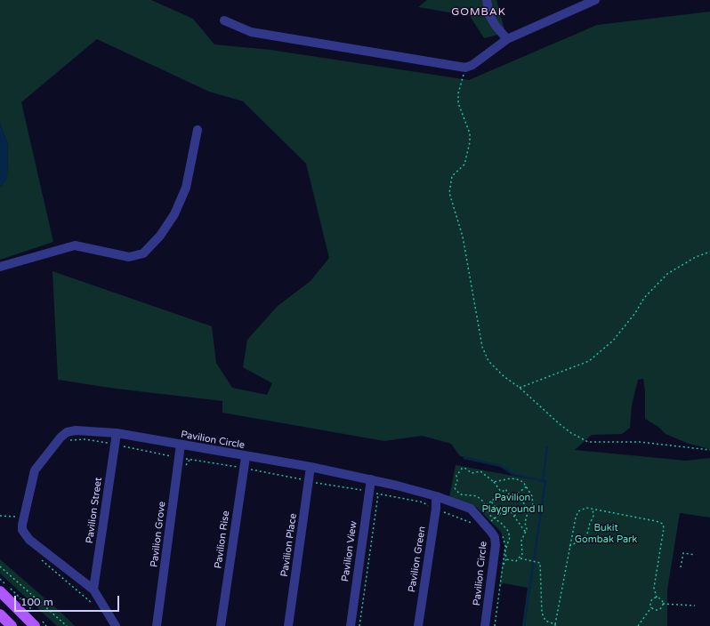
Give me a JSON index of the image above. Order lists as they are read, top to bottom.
{
  "streets": {
    "street": [
      "Pavilion Circle",
      "Pavilion Street",
      "Pavilion Grove",
      "Pavilion Rise",
      "Pavilion Place",
      "Pavilion View",
      "Pavilion Green"
    ]
  },
  "crossings": [
    ["Pavilion Circle", "Pavilion Street"],
    ["Pavilion Circle", "Pavilion Grove"],
    ["Pavilion Circle", "Pavilion Rise"],
    ["Pavilion Circle", "Pavilion Place"],
    ["Pavilion Circle", "Pavilion View"],
    ["Pavilion Circle", "Pavilion Green"]
  ],
  "districts": ["GOMBAK"],
  "parks": ["Pavilion Playground II", "Bukit Gombak Park"],
  "scale_bar": "100 m"
}
